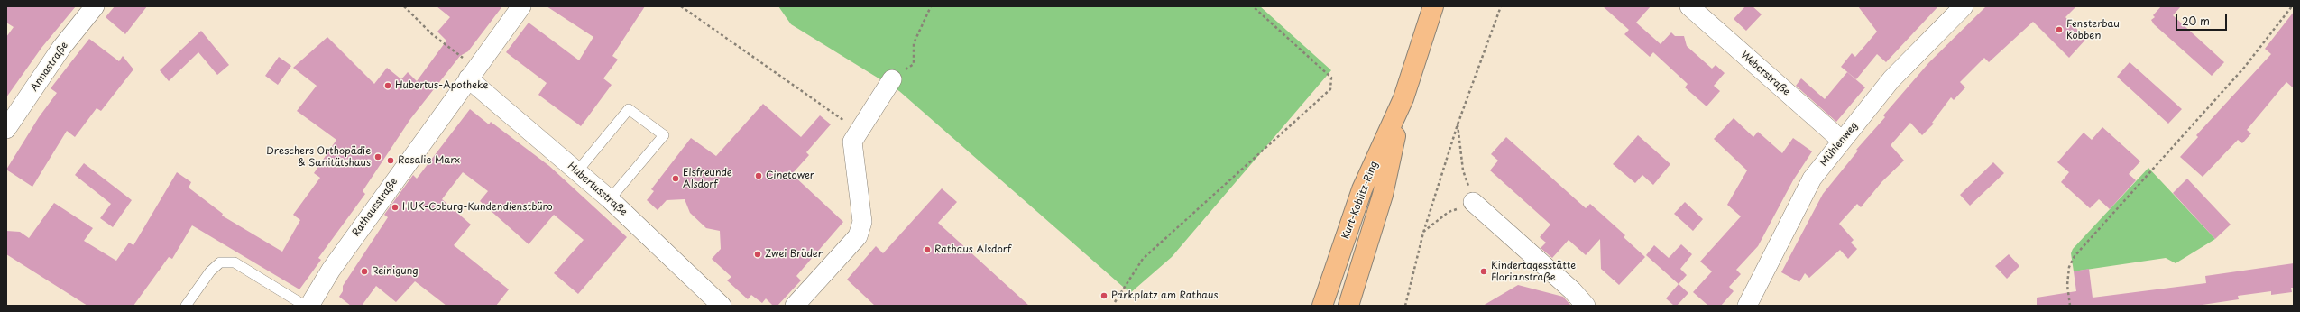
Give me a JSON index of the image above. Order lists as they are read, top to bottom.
{
  "streets": {
    "main road": ["Kurt-Koblitz-Ring"],
    "street": [
      "Annastraße",
      "Weberstraße",
      "Mühlenweg",
      "Hubertusstraße",
      "Rathausstraße"
    ]
  },
  "crossings": [
    ["Weberstraße", "Mühlenweg"],
    ["Hubertusstraße", "Rathausstraße"]
  ],
  "places": [
    "Fensterbau Kobben",
    "Hubertus-Apotheke",
    "Dreschers Orthopädie & Sanitätshaus",
    "Rosalie Marx",
    "Cinetower",
    "Eisfreunde Alsdorf",
    "HUK-Coburg-Kundendienstbüro",
    "Rathaus Alsdorf",
    "Zwei Brüder",
    "Reinigung",
    "Kindertagesstätte Florianstraße",
    "Parkplatz am Rathaus"
  ],
  "scale_bar": "20 m"
}
